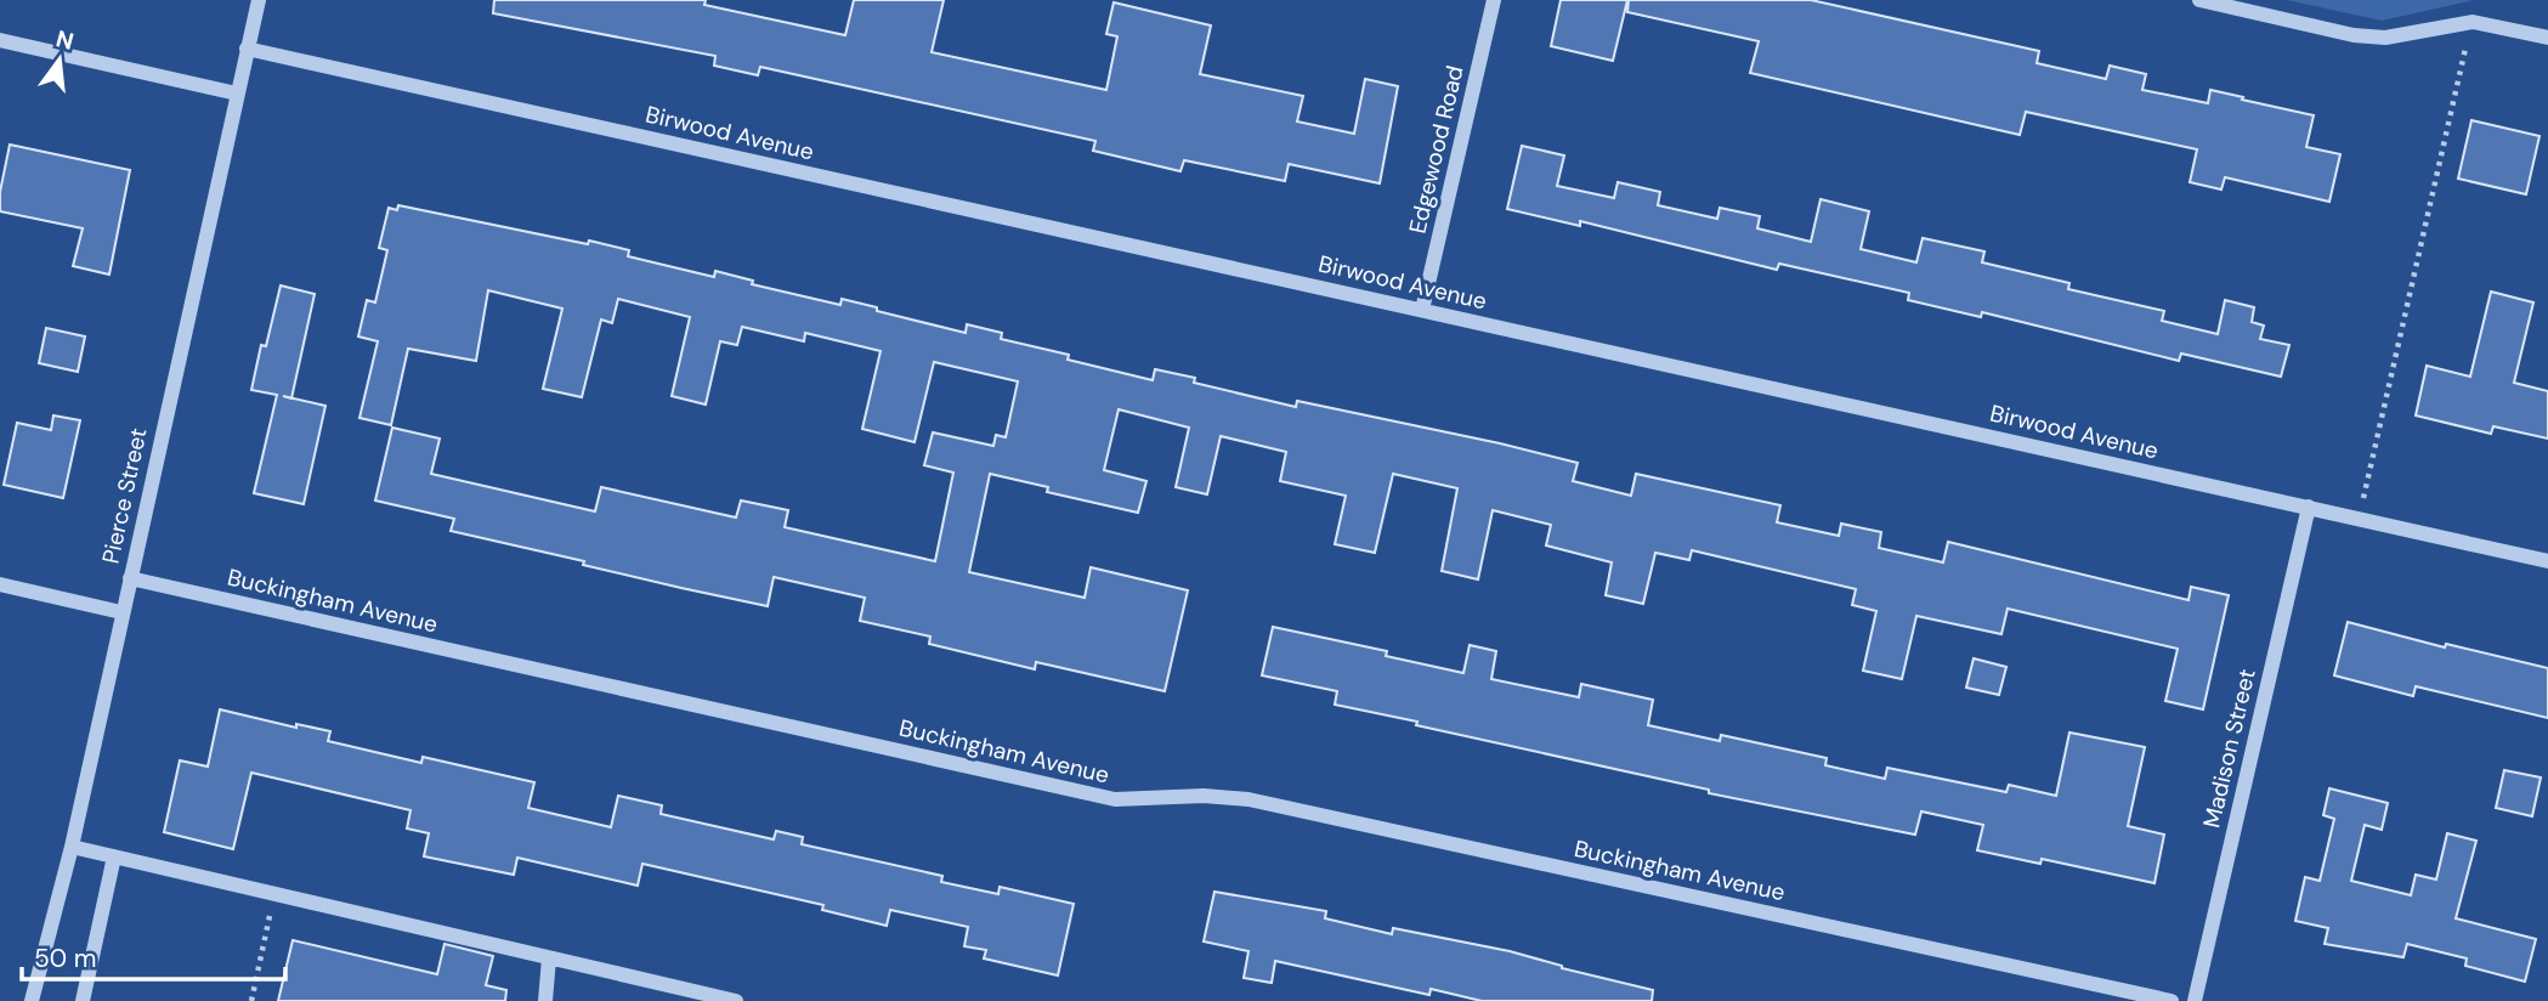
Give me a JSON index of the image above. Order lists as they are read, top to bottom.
{
  "streets": {
    "street": [
      "Birwood Avenue",
      "Edgewood Road",
      "Pierce Street",
      "Buckingham Avenue",
      "Madison Street"
    ]
  },
  "crossings": [
    ["Birwood Avenue", "Edgewood Road"],
    ["Birwood Avenue", "Pierce Street"],
    ["Birwood Avenue", "Madison Street"],
    ["Pierce Street", "Buckingham Avenue"]
  ],
  "scale_bar": "50 m",
  "north": "top"
}
